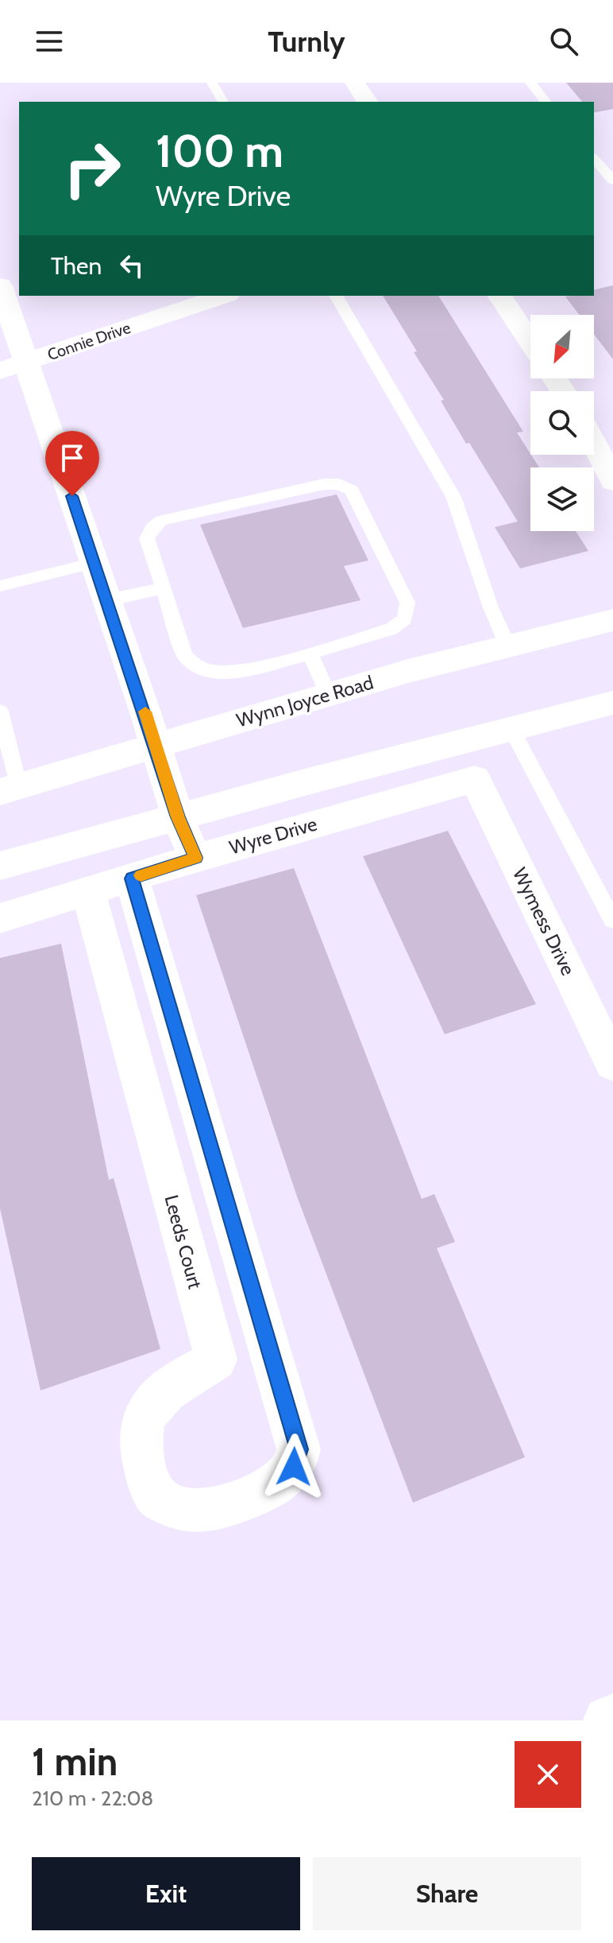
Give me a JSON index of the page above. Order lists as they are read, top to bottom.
{
  "streets": {
    "street": [
      "Connie Drive",
      "Wynn Joyce Road",
      "Wyre Drive",
      "Wymess Drive",
      "Leeds Court"
    ]
  },
  "crossings": [
    ["Wyre Drive", "Wymess Drive"],
    ["Wyre Drive", "Leeds Court"]
  ],
  "north": "bottom left",
  "page": {
    "header": "Turnly",
    "turn": ["100 m", "Wyre Drive"],
    "then": "Then",
    "heading": ["1 min", "210 m · 22:08"],
    "buttons": ["Exit", "Share"]
  }
}
